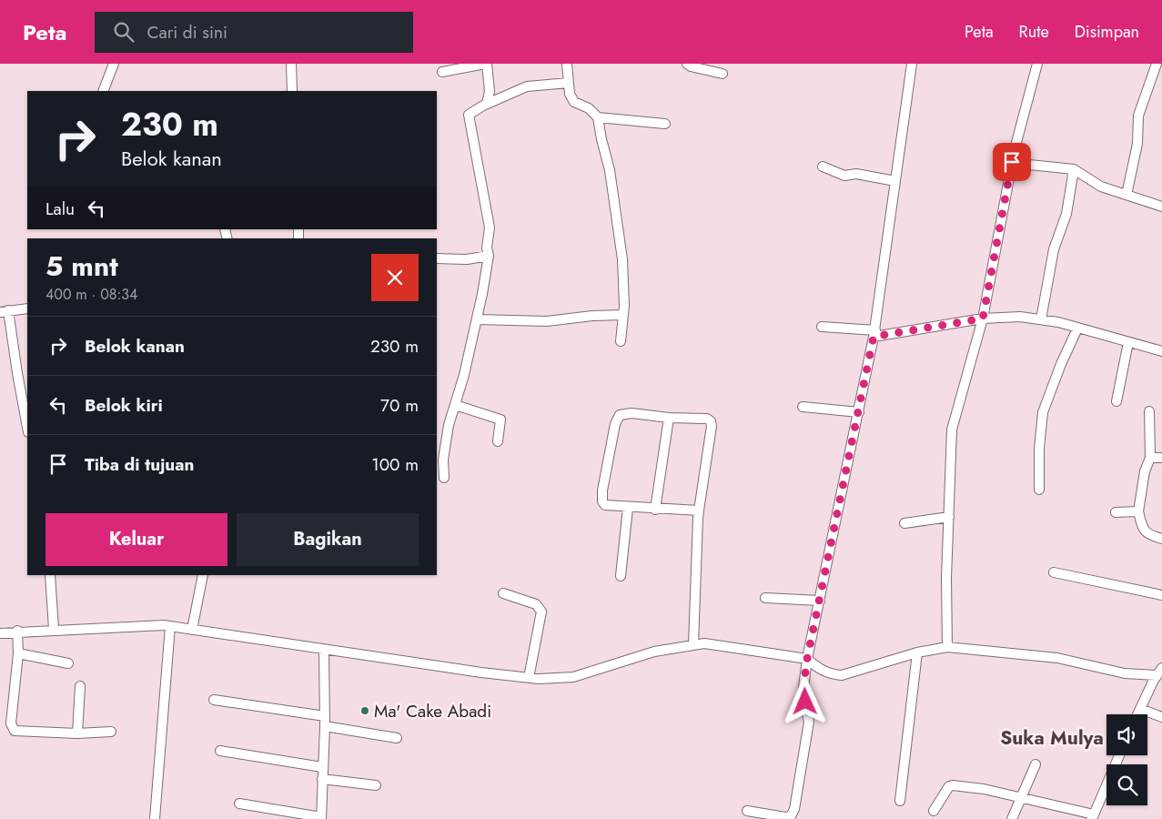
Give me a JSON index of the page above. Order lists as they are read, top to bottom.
{
  "districts": ["Suka Mulya"],
  "places": ["Ma' Cake Abadi"],
  "page": {
    "header": "Peta",
    "search": "Cari di sini",
    "nav": ["Peta", "Rute", "Disimpan"],
    "turn": ["230 m", "Belok kanan"],
    "then": "Lalu",
    "heading": ["5 mnt", "400 m · 08:34"],
    "list": [
      {
        "name": "Belok kanan",
        "value": "230 m"
      },
      {
        "name": "Belok kiri",
        "value": "70 m"
      },
      {
        "name": "Tiba di tujuan",
        "value": "100 m"
      }
    ],
    "buttons": ["Keluar", "Bagikan"]
  }
}
